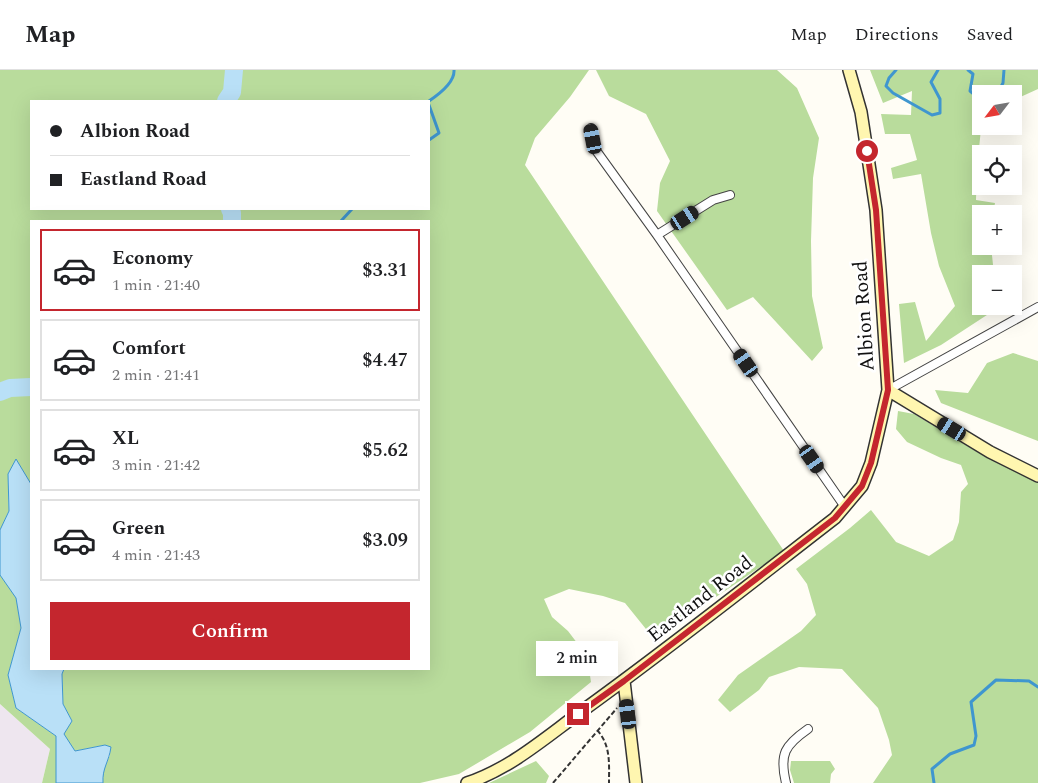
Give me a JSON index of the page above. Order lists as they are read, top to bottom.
{
  "streets": {
    "street": ["Albion Road", "Eastland Road"]
  },
  "crossings": [
    ["Albion Road", "Eastland Road"]
  ],
  "north": "bottom left",
  "page": {
    "header": "Map",
    "nav": ["Map", "Directions", "Saved"],
    "map_buttons": ["+", "−"],
    "banner": ["Albion Road", "Eastland Road"],
    "list": [
      {
        "name": "Economy",
        "note": "1 min · 21:40",
        "value": "$3.31"
      },
      {
        "name": "Comfort",
        "note": "2 min · 21:41",
        "value": "$4.47"
      },
      {
        "name": "XL",
        "note": "3 min · 21:42",
        "value": "$5.62"
      },
      {
        "name": "Green",
        "note": "4 min · 21:43",
        "value": "$3.09"
      }
    ],
    "buttons": "Confirm",
    "bubble": "2 min"
  }
}
